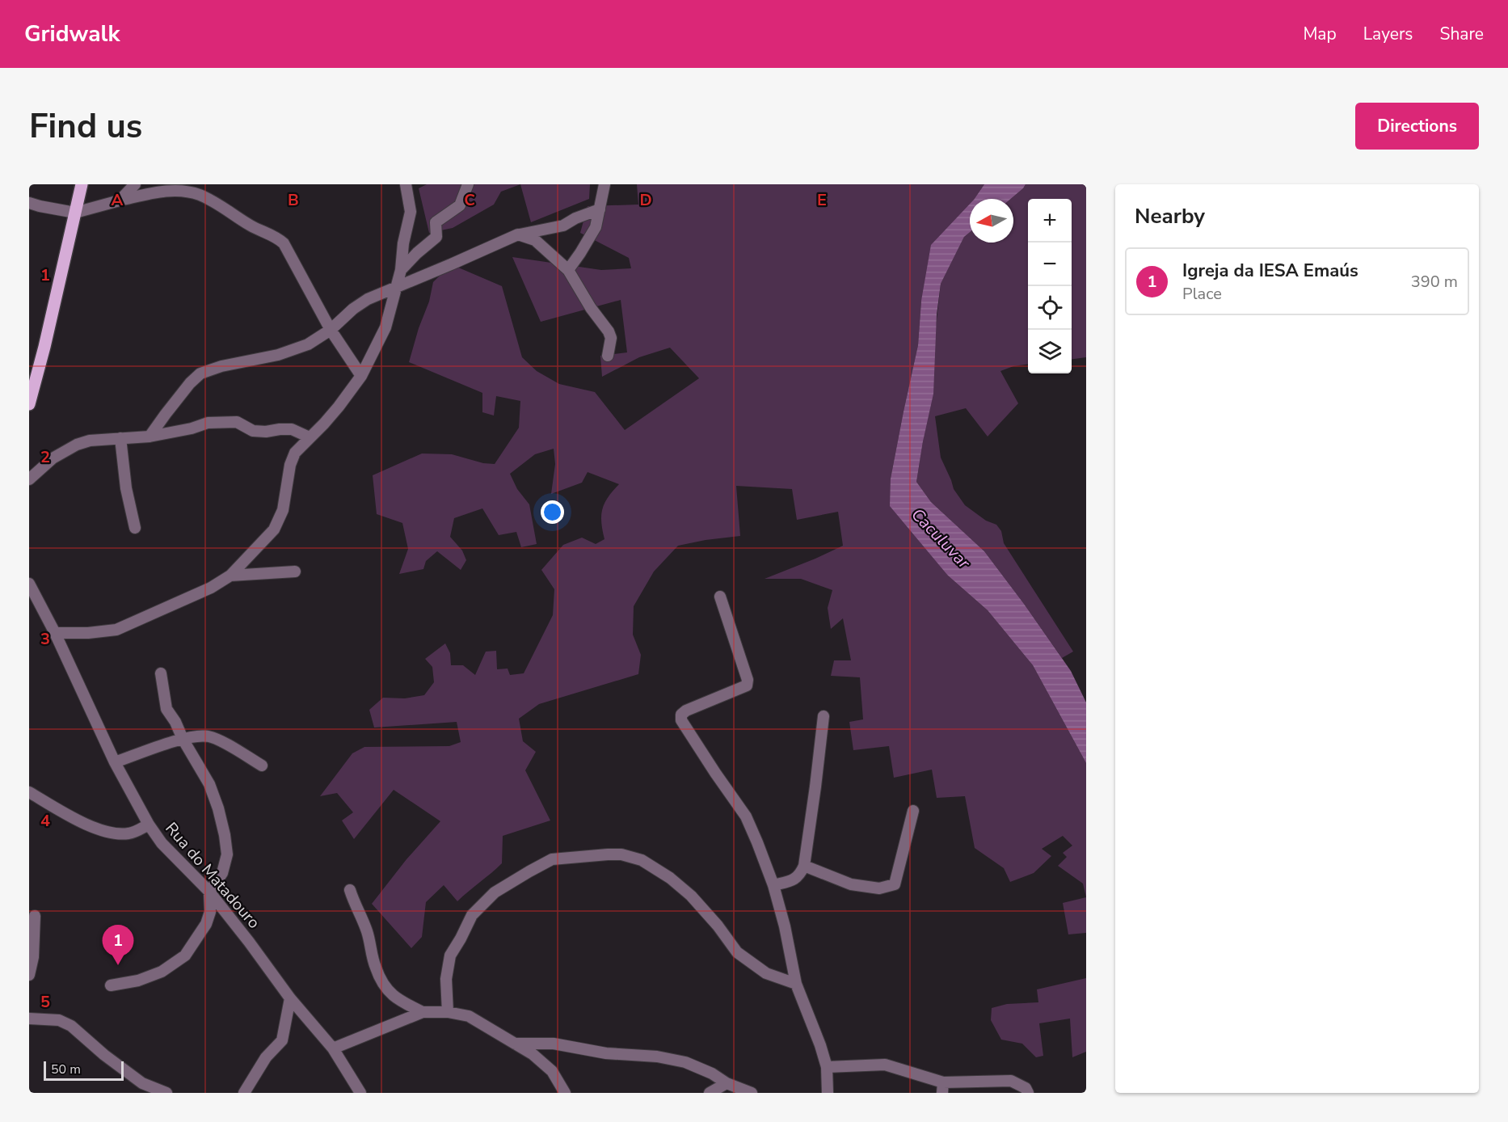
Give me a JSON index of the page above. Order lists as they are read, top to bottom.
{
  "streets": {
    "street": ["Rua do Matadouro"]
  },
  "water": ["Caculuvar"],
  "scale_bar": "50 m",
  "north": "left",
  "page": {
    "header": "Gridwalk",
    "nav": ["Map", "Layers", "Share"],
    "buttons": "Directions",
    "title": "Find us",
    "heading": "Nearby",
    "map_buttons": ["+", "−"],
    "list": [
      {
        "mark": "1",
        "name": "Igreja da IESA Emaús",
        "note": "Place",
        "value": "390 m"
      }
    ],
    "pins": "1",
    "scale": "50 m"
  },
  "grid": {
    "columns": [
      "A",
      "B",
      "C",
      "D",
      "E"
    ],
    "rows": [
      "1",
      "2",
      "3",
      "4",
      "5"
    ]
  }
}
